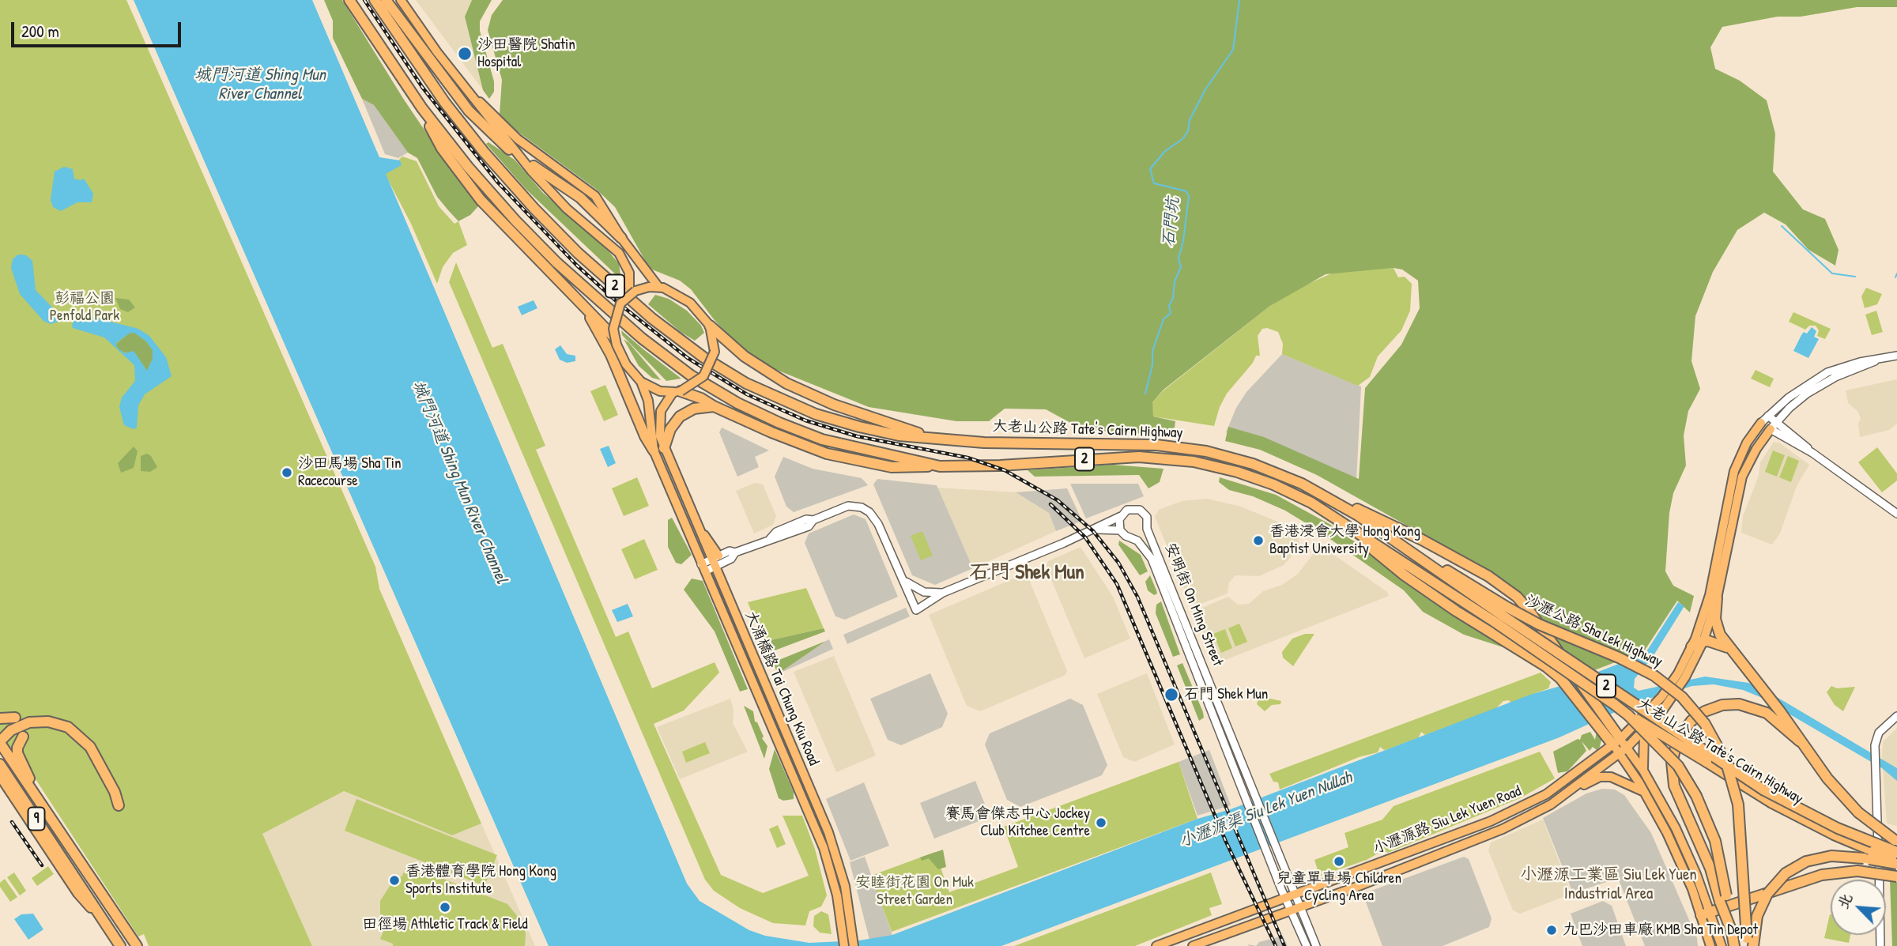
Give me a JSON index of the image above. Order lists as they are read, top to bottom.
{
  "streets": {
    "highway": [
      "2",
      "大老山公路 Tate's Cairn Highway",
      "沙瀝公路 Sha Lek Highway",
      "9"
    ],
    "main road": ["大涌橋路 Tai Chung Kiu Road", "小瀝源路 Siu Lek Yuen Road"],
    "street": ["安明街 On Ming Street"]
  },
  "crossings": [
    ["大老山公路 Tate's Cairn Highway", "沙瀝公路 Sha Lek Highway"],
    ["安明街 On Ming Street", "小瀝源路 Siu Lek Yuen Road"]
  ],
  "districts": ["石門 Shek Mun", "小瀝源工業區 Siu Lek Yuen Industrial Area"],
  "water": ["城門河道 Shing Mun River Channel", "石門坑", "小瀝源渠 Siu Lek Yuen Nullah"],
  "parks": ["彭福公園 Penfold Park", "安睦街花園 On Muk Street Garden"],
  "places": [
    "沙田醫院 Shatin Hospital",
    "沙田馬場 Sha Tin Racecourse",
    "香港浸會大學 Hong Kong Baptist University",
    "石門 Shek Mun",
    "賽馬會傑志中心 Jockey Club Kitchee Centre",
    "兒童單車場 Children Cycling Area",
    "香港體育學院 Hong Kong Sports Institute",
    "田徑場 Athletic Track & Field",
    "九巴沙田車廠 KMB Sha Tin Depot"
  ],
  "scale_bar": "200 m",
  "north": "top left"
}
